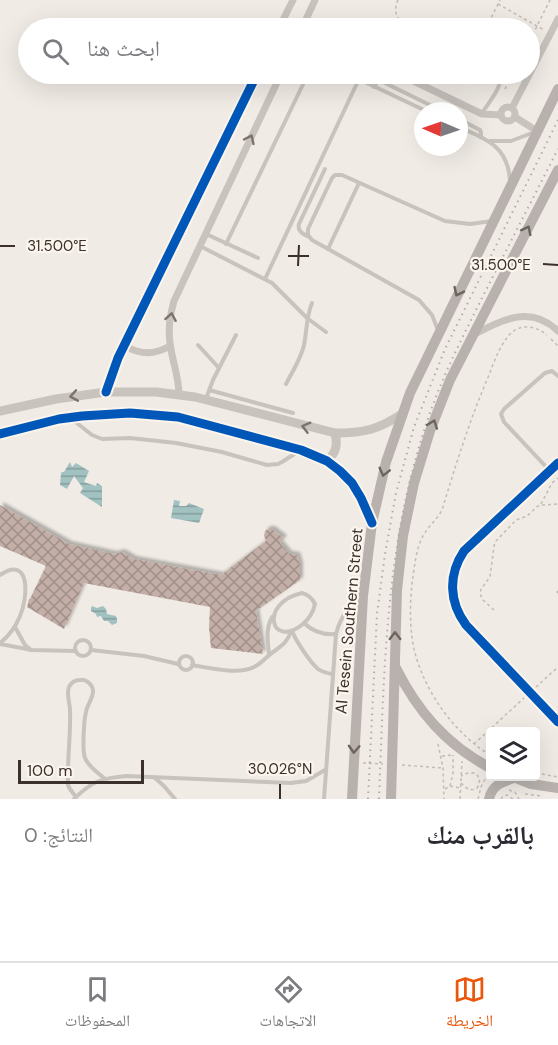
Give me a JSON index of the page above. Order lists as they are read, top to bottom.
{
  "streets": {
    "main road": ["Al Tesein Southern Street"]
  },
  "scale_bar": "100 m",
  "north": "left",
  "page": {
    "search": "ابحث هنا",
    "scale": "100 m",
    "heading": ["بالقرب منك", "النتائج: 0"],
    "nav": ["الخريطة", "الاتجاهات", "المحفوظات"]
  },
  "coordinates": ["31.500°E", "30.026°N"]
}
